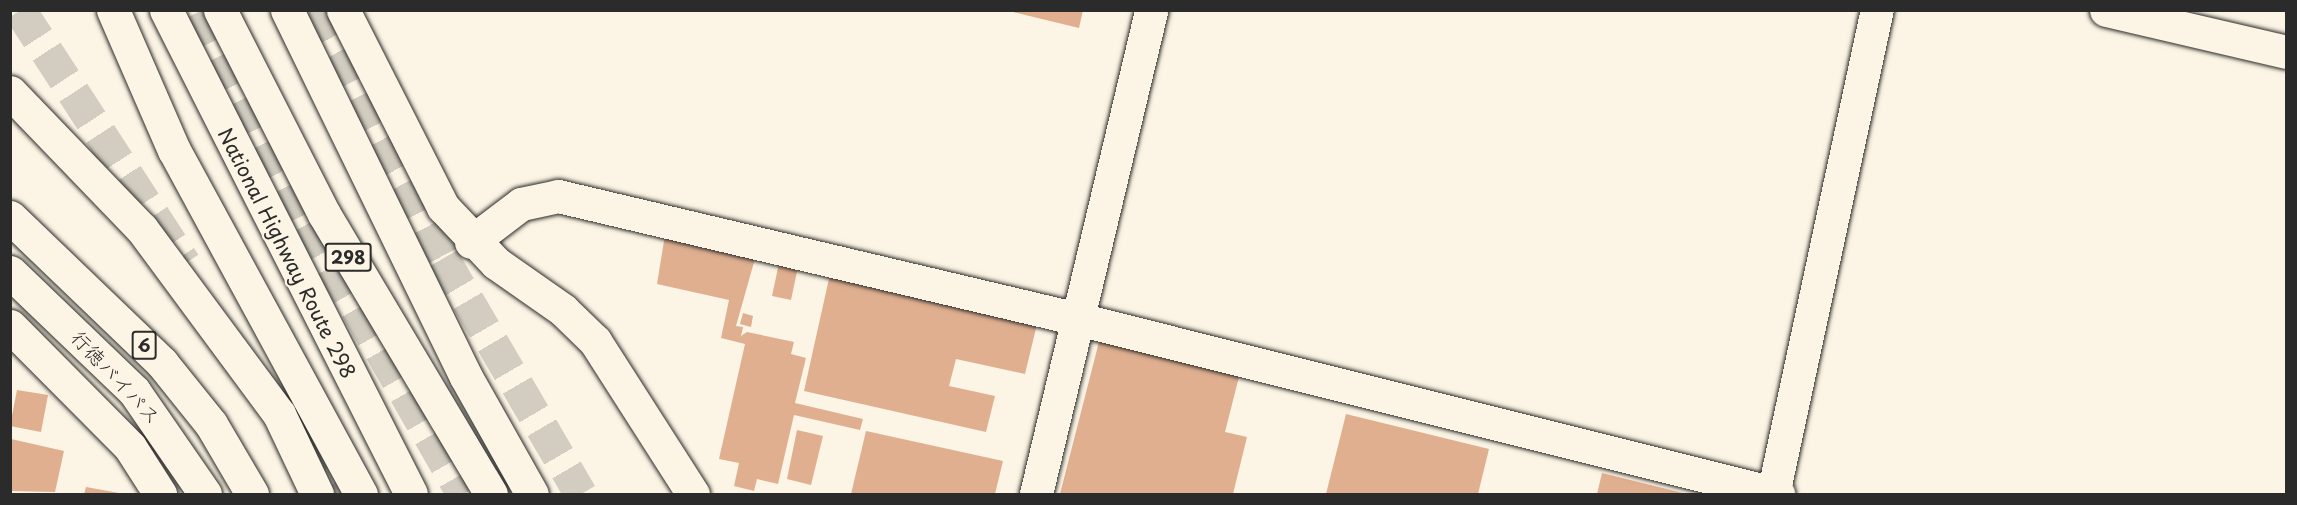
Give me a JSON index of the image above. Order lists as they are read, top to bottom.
{
  "streets": {
    "main road": [
      "National Highway Route 298",
      "298",
      "6",
      "行徳バイパス"
    ]
  }
}
